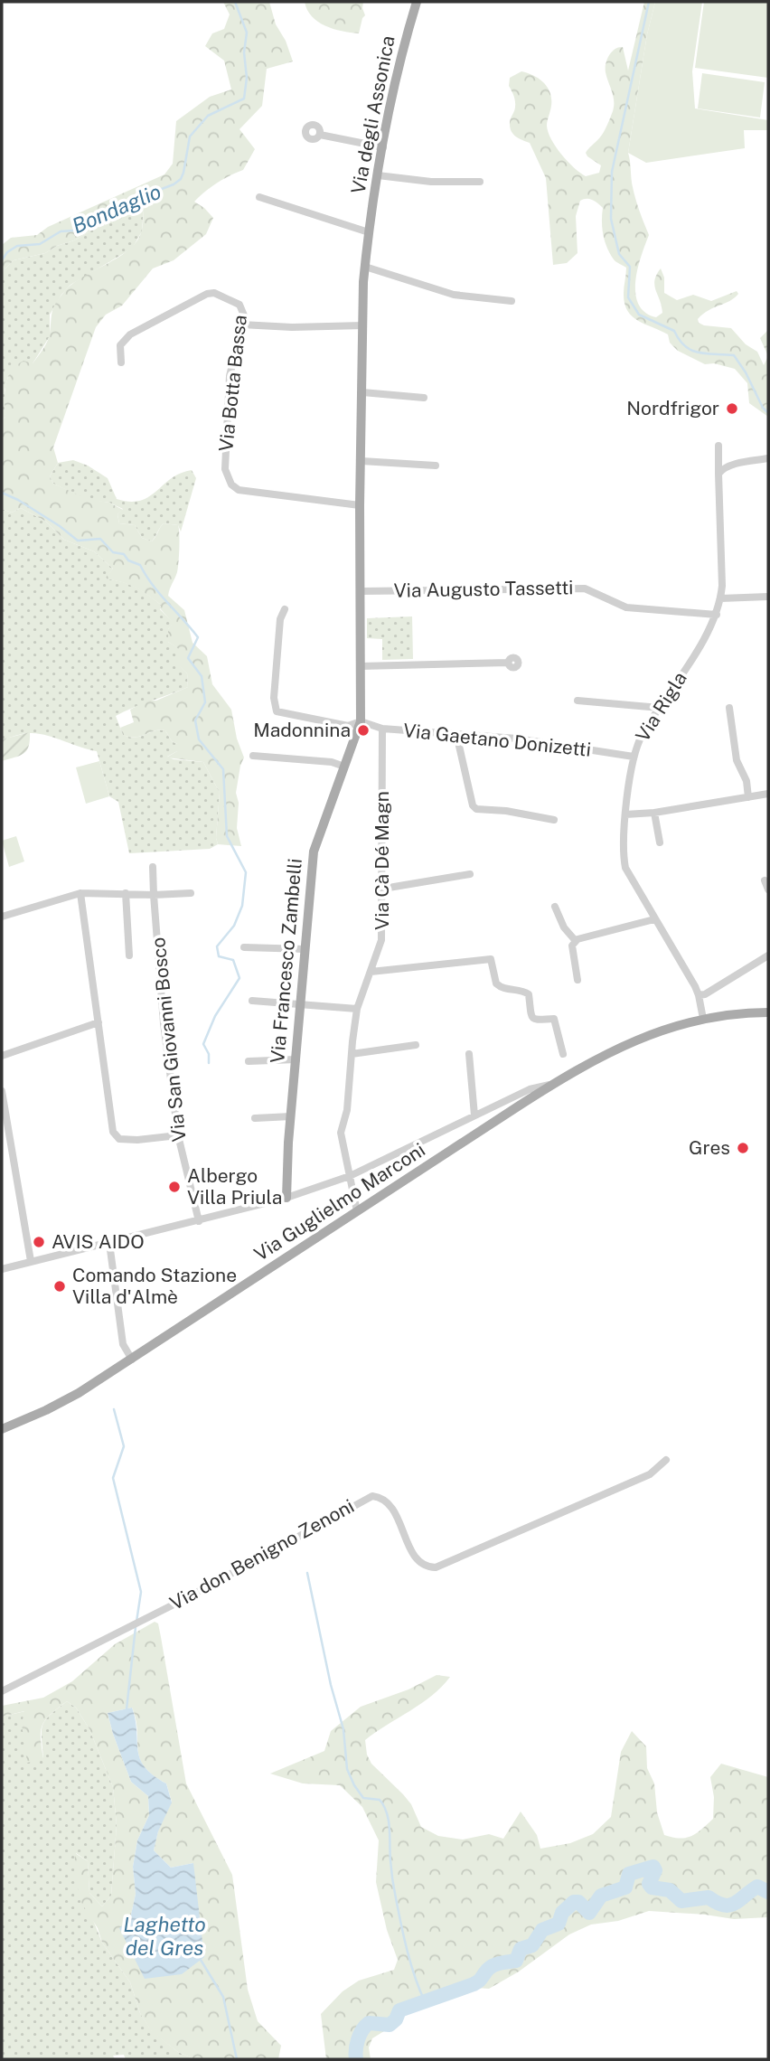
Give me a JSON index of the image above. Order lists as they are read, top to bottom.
{
  "streets": {
    "main road": ["Via degli Assonica", "Via Francesco Zambelli", "Via Guglielmo Marconi"],
    "street": [
      "Via Botta Bassa",
      "Via Augusto Tassetti",
      "Via Rigla",
      "Via Gaetano Donizetti",
      "Via Cà Dé Magn",
      "Via San Giovanni Bosco",
      "Via don Benigno Zenoni"
    ]
  },
  "crossings": [
    ["Via degli Assonica", "Via Francesco Zambelli"],
    ["Via Botta Bassa", "Via Francesco Zambelli"],
    ["Via Augusto Tassetti", "Via Rigla"],
    ["Via Augusto Tassetti", "Via Francesco Zambelli"],
    ["Via Rigla", "Via Gaetano Donizetti"],
    ["Via Rigla", "Via Guglielmo Marconi"],
    ["Via Gaetano Donizetti", "Via Cà Dé Magn"],
    ["Via Gaetano Donizetti", "Via Francesco Zambelli"],
    ["Via Cà Dé Magn", "Via Guglielmo Marconi"]
  ],
  "water": ["Bondaglio", "Laghetto del Gres"],
  "places": [
    "Nordfrigor",
    "Madonnina",
    "Gres",
    "Albergo Villa Priula",
    "AVIS AIDO",
    "Comando Stazione Villa d'Almè"
  ]
}
